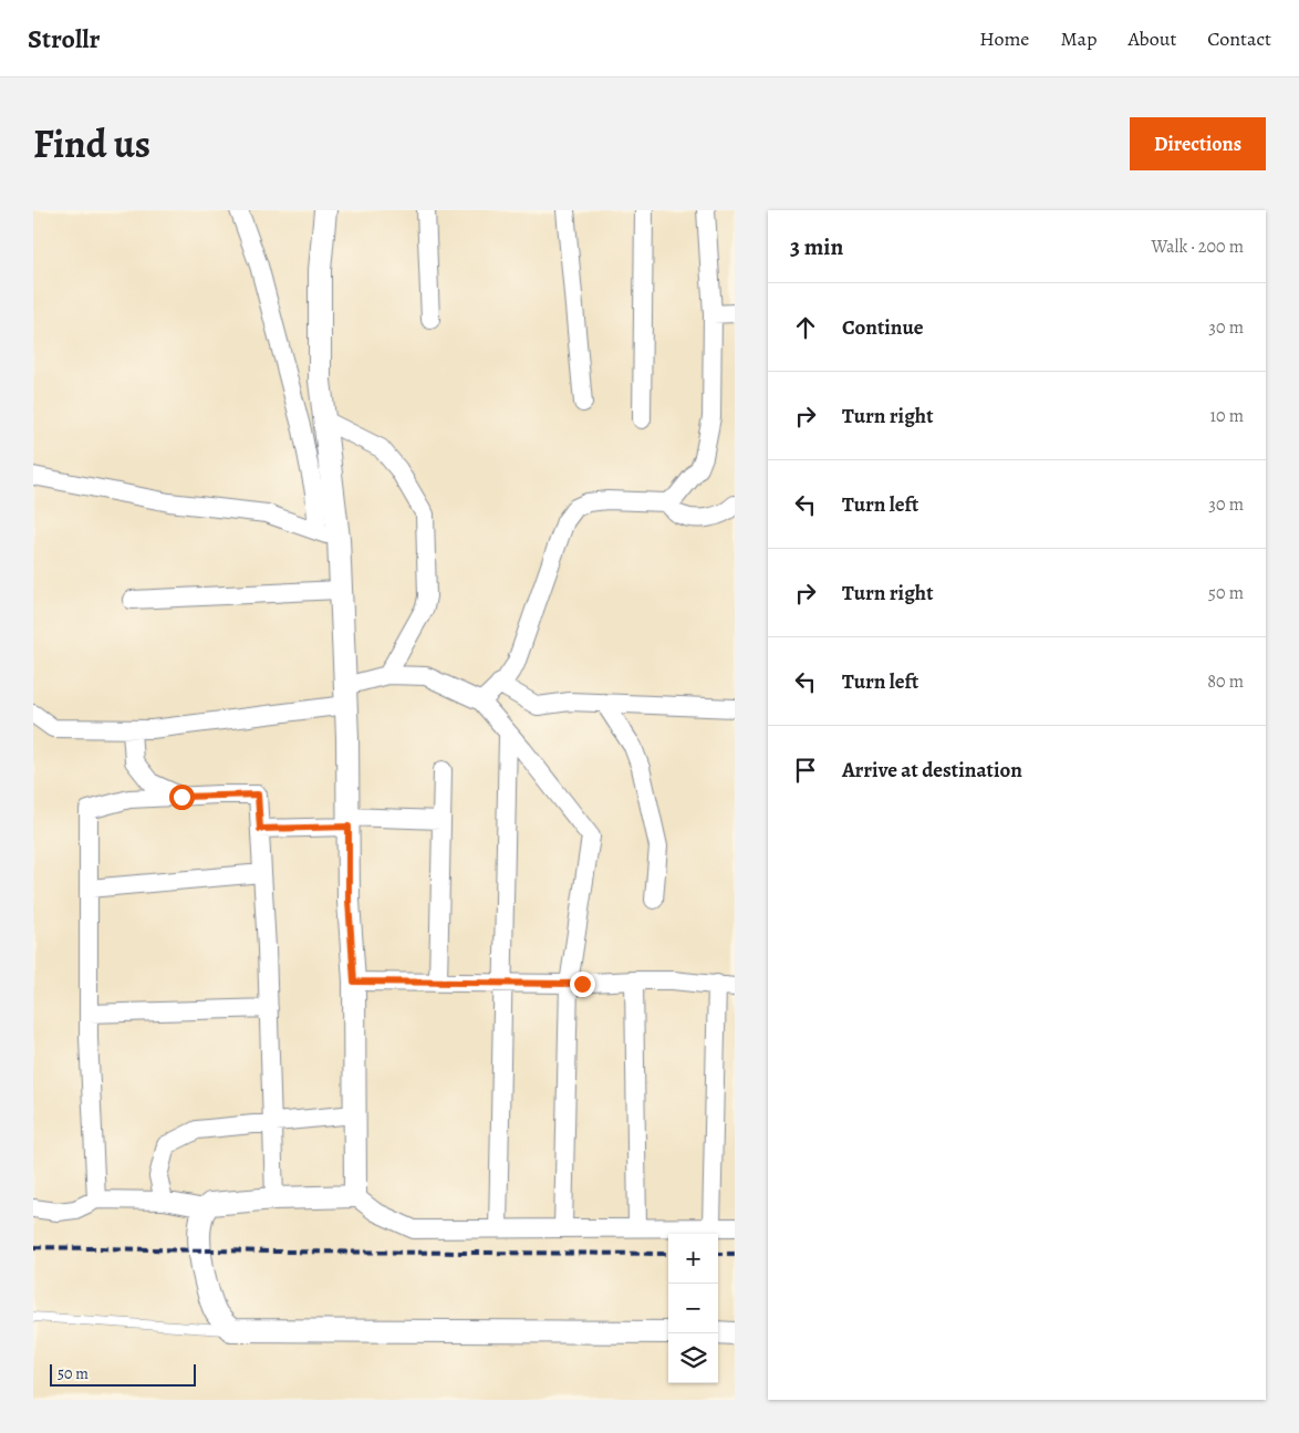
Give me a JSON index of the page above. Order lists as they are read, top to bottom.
{
  "scale_bar": "50 m",
  "page": {
    "header": "Strollr",
    "nav": [
      "Home",
      "Map",
      "About",
      "Contact"
    ],
    "title": "Find us",
    "buttons": "Directions",
    "heading": ["3 min", "Walk · 200 m"],
    "list": [
      ["Continue", "30 m"],
      ["Turn right", "10 m"],
      ["Turn left", "30 m"],
      ["Turn right", "50 m"],
      ["Turn left", "80 m"],
      "Arrive at destination"
    ],
    "map_buttons": ["+", "−"],
    "scale": "50 m"
  }
}
